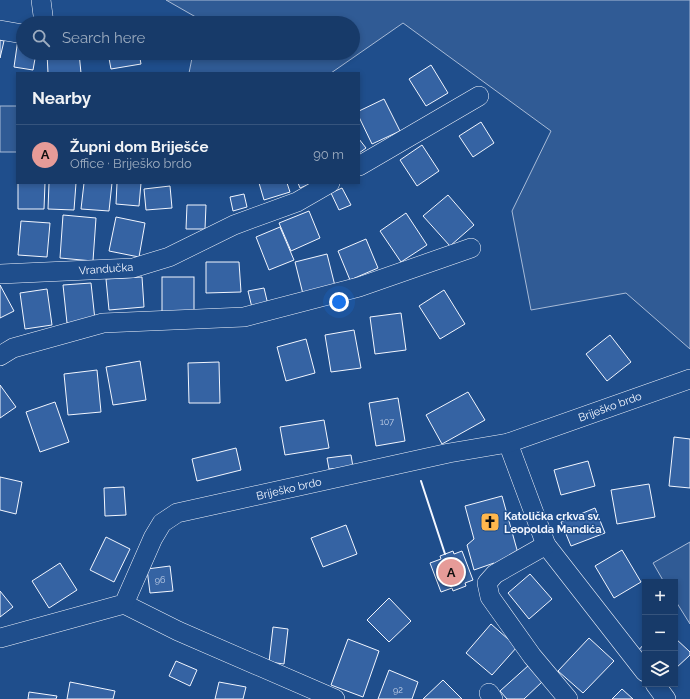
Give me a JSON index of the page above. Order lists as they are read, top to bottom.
{
  "streets": {
    "street": ["Vrandučka", "Briješko brdo"]
  },
  "places": {
    "church": ["Katolička crkva sv. Leopolda Mandića"]
  },
  "house_numbers": ["107", "96", "92"],
  "page": {
    "search": "Search here",
    "heading": "Nearby",
    "list": [
      {
        "mark": "A",
        "name": "Župni dom Briješće",
        "note": "Office · Briješko brdo",
        "value": "90 m"
      }
    ],
    "pins": "A",
    "map_buttons": ["+", "−"]
  }
}
